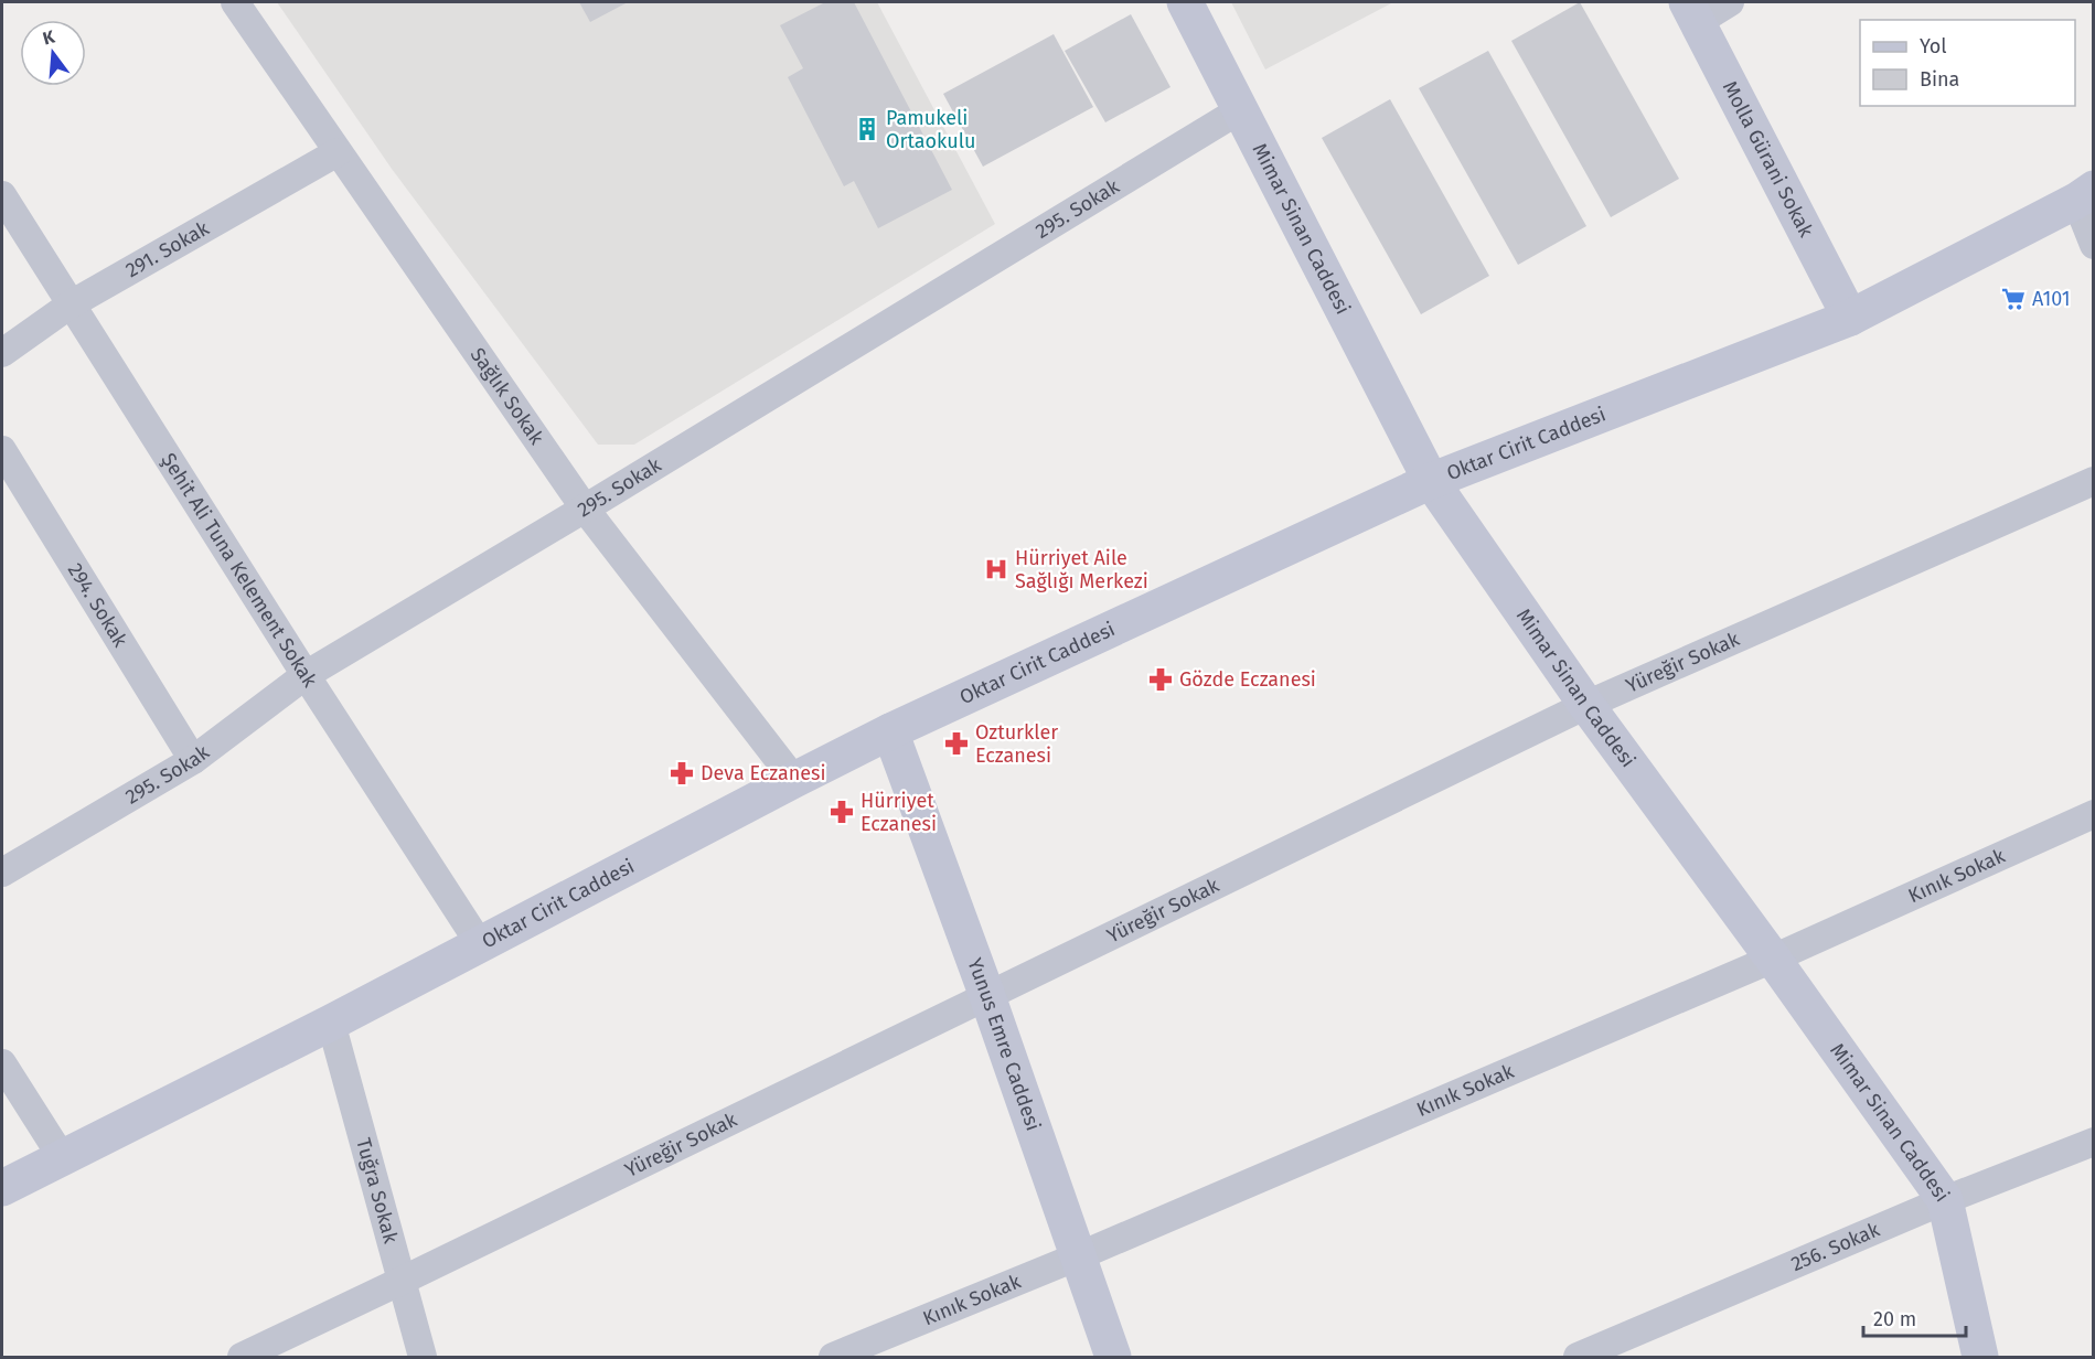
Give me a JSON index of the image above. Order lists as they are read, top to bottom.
{
  "streets": {
    "street": [
      "Molla Gürani Sokak",
      "295. Sokak",
      "Mimar Sinan Caddesi",
      "291. Sokak",
      "Sağlık Sokak",
      "Oktar Cirit Caddesi",
      "Şehit Ali Tuna Kelement Sokak",
      "294. Sokak",
      "Yüreğir Sokak",
      "Kınık Sokak",
      "Yunus Emre Caddesi",
      "Tuğra Sokak",
      "256. Sokak"
    ]
  },
  "crossings": [
    ["Molla Gürani Sokak", "Oktar Cirit Caddesi"],
    ["295. Sokak", "Mimar Sinan Caddesi"],
    ["295. Sokak", "Sağlık Sokak"],
    ["295. Sokak", "Şehit Ali Tuna Kelement Sokak"],
    ["295. Sokak", "294. Sokak"],
    ["Mimar Sinan Caddesi", "Oktar Cirit Caddesi"],
    ["Mimar Sinan Caddesi", "Yüreğir Sokak"],
    ["Mimar Sinan Caddesi", "Kınık Sokak"],
    ["Mimar Sinan Caddesi", "256. Sokak"],
    ["291. Sokak", "Sağlık Sokak"],
    ["291. Sokak", "Şehit Ali Tuna Kelement Sokak"],
    ["Sağlık Sokak", "Oktar Cirit Caddesi"],
    ["Oktar Cirit Caddesi", "Şehit Ali Tuna Kelement Sokak"],
    ["Oktar Cirit Caddesi", "Yunus Emre Caddesi"],
    ["Oktar Cirit Caddesi", "Tuğra Sokak"],
    ["Yüreğir Sokak", "Yunus Emre Caddesi"],
    ["Yüreğir Sokak", "Tuğra Sokak"],
    ["Kınık Sokak", "Yunus Emre Caddesi"]
  ],
  "places": {
    "building": ["Pamukeli Ortaokulu"],
    "supermarket": ["A101"],
    "hospital": ["Hürriyet Aile Sağlığı Merkezi"],
    "pharmacy": [
      "Gözde Eczanesi",
      "Ozturkler Eczanesi",
      "Deva Eczanesi",
      "Hürriyet Eczanesi"
    ]
  },
  "legend": ["Yol", "Bina"],
  "scale_bar": "20 m",
  "north": "top"
}
